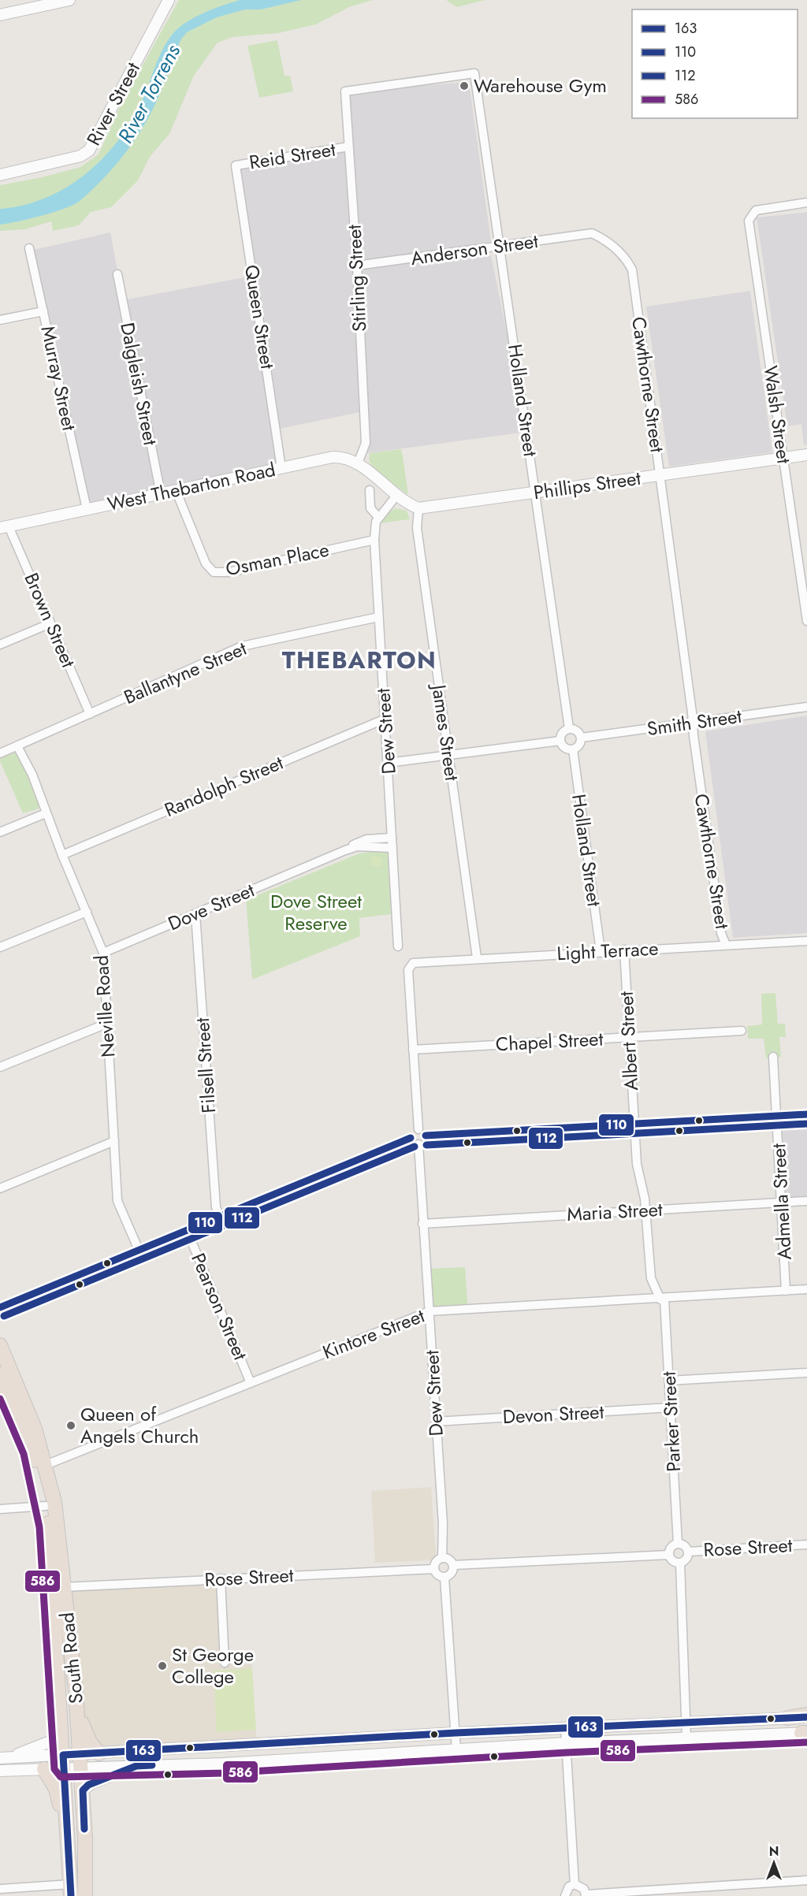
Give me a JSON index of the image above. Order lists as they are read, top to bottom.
{
  "streets": {
    "highway": ["South Road"],
    "main road": ["River Street", "Phillips Street", "West Thebarton Road"],
    "street": [
      "Reid Street",
      "Anderson Street",
      "Stirling Street",
      "Queen Street",
      "Murray Street",
      "Dalgleish Street",
      "Cawthorne Street",
      "Holland Street",
      "Walsh Street",
      "Osman Place",
      "Brown Street",
      "Ballantyne Street",
      "Smith Street",
      "Dew Street",
      "James Street",
      "Randolph Street",
      "Dove Street",
      "Light Terrace",
      "Neville Road",
      "Albert Street",
      "Chapel Street",
      "Filsell Street",
      "Admella Street",
      "Maria Street",
      "Pearson Street",
      "Kintore Street",
      "Devon Street",
      "Parker Street",
      "Rose Street"
    ]
  },
  "crossings": [
    ["Reid Street", "Stirling Street"],
    ["Reid Street", "Queen Street"],
    ["Anderson Street", "Stirling Street"],
    ["Anderson Street", "Cawthorne Street"],
    ["Anderson Street", "Holland Street"],
    ["Stirling Street", "Holland Street"],
    ["Stirling Street", "West Thebarton Road"],
    ["Queen Street", "West Thebarton Road"],
    ["Murray Street", "West Thebarton Road"],
    ["Dalgleish Street", "West Thebarton Road"],
    ["Cawthorne Street", "Phillips Street"],
    ["Cawthorne Street", "Smith Street"],
    ["Cawthorne Street", "Light Terrace"],
    ["Holland Street", "Phillips Street"],
    ["Holland Street", "Smith Street"],
    ["Holland Street", "Light Terrace"],
    ["Walsh Street", "Phillips Street"],
    ["Phillips Street", "James Street"],
    ["West Thebarton Road", "Osman Place"],
    ["West Thebarton Road", "Brown Street"],
    ["Osman Place", "Dew Street"],
    ["Brown Street", "Ballantyne Street"],
    ["Ballantyne Street", "Dew Street"],
    ["Ballantyne Street", "Neville Road"],
    ["Dew Street", "Randolph Street"],
    ["Dew Street", "Dove Street"],
    ["Dew Street", "Maria Street"],
    ["Dew Street", "Kintore Street"],
    ["Dew Street", "Devon Street"],
    ["Dew Street", "Rose Street"],
    ["James Street", "Light Terrace"],
    ["Randolph Street", "Neville Road"],
    ["Dove Street", "Neville Road"],
    ["Dove Street", "Filsell Street"],
    ["Light Terrace", "Albert Street"],
    ["Light Terrace", "Chapel Street"],
    ["Albert Street", "Chapel Street"],
    ["Albert Street", "Maria Street"],
    ["Albert Street", "Kintore Street"],
    ["Albert Street", "Parker Street"],
    ["Admella Street", "Maria Street"],
    ["Admella Street", "Kintore Street"],
    ["Pearson Street", "Kintore Street"],
    ["Kintore Street", "Parker Street"],
    ["Kintore Street", "South Road"],
    ["Devon Street", "Parker Street"],
    ["Parker Street", "Rose Street"],
    ["Rose Street", "South Road"]
  ],
  "districts": ["THEBARTON"],
  "water": ["River Torrens"],
  "parks": ["Dove Street Reserve"],
  "places": ["Warehouse Gym", "Queen of Angels Church", "St George College"],
  "lines": [
    "transit line 110",
    "transit line 112",
    "transit line 586",
    "transit line 163"
  ],
  "legend": [
    "163",
    "110",
    "112",
    "586"
  ],
  "north": "top"
}
